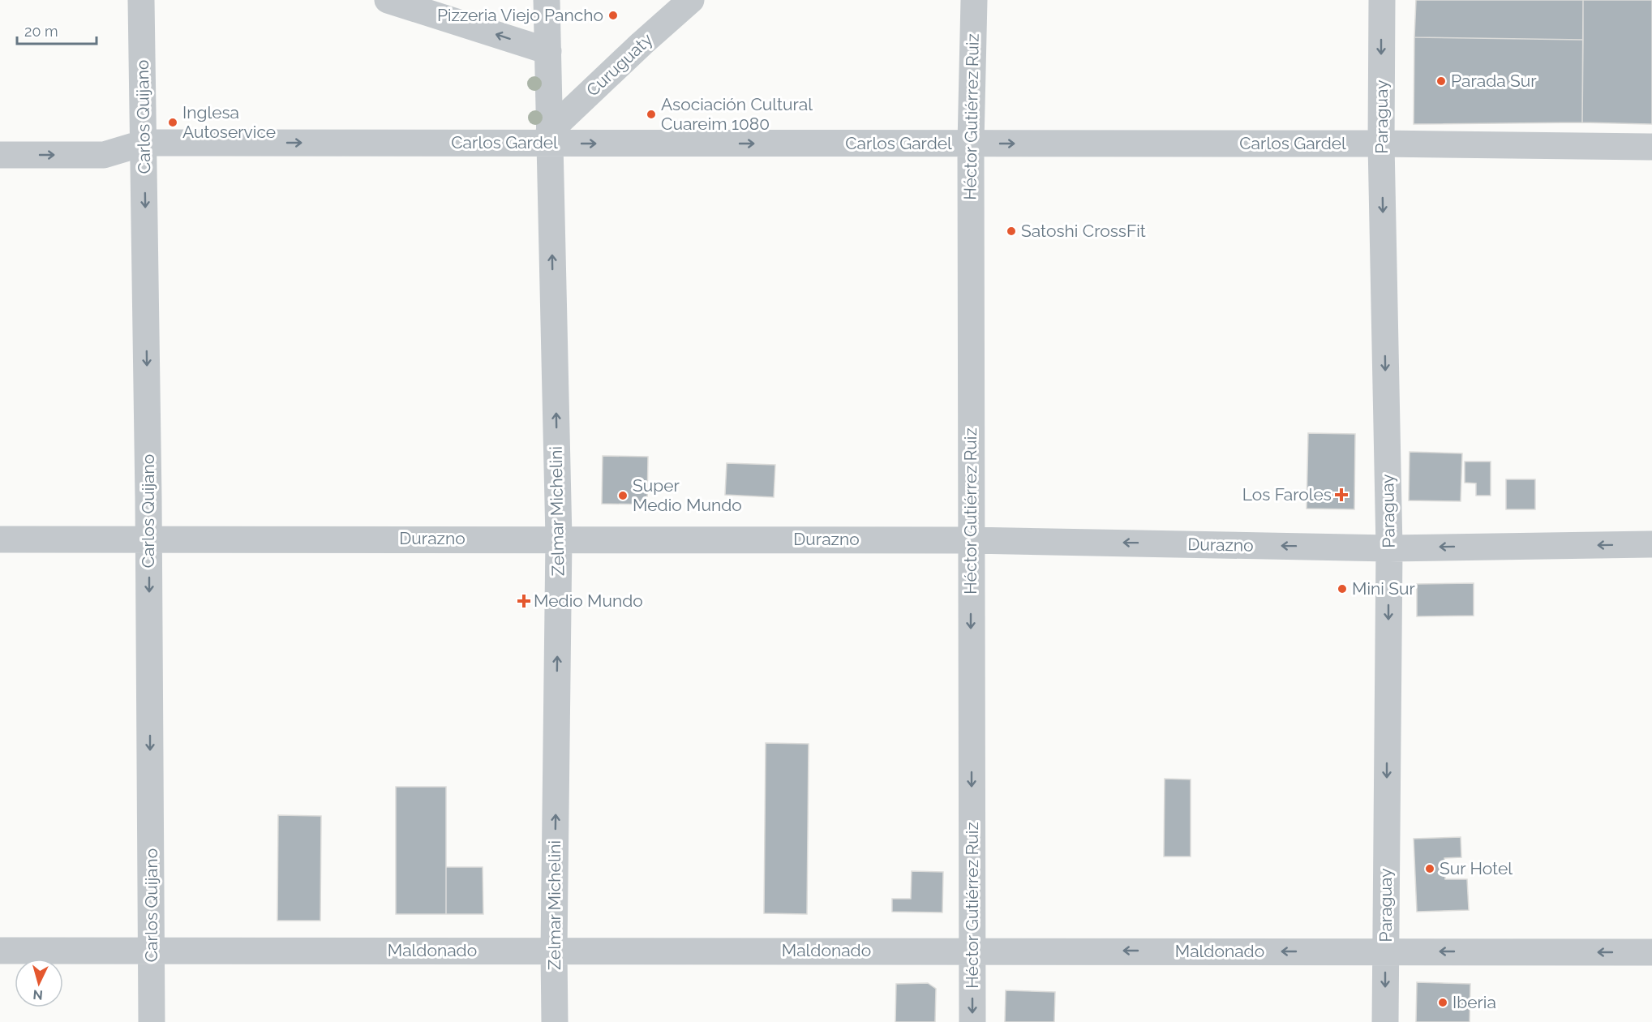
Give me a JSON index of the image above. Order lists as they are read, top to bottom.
{
  "streets": {
    "street": [
      "Curuguaty",
      "Carlos Quijano",
      "Héctor Gutiérrez Ruiz",
      "Paraguay",
      "Carlos Gardel",
      "Zelmar Michelini",
      "Durazno",
      "Maldonado"
    ]
  },
  "crossings": [
    ["Curuguaty", "Carlos Gardel"],
    ["Curuguaty", "Zelmar Michelini"],
    ["Carlos Quijano", "Carlos Gardel"],
    ["Carlos Quijano", "Durazno"],
    ["Carlos Quijano", "Maldonado"],
    ["Héctor Gutiérrez Ruiz", "Carlos Gardel"],
    ["Héctor Gutiérrez Ruiz", "Durazno"],
    ["Héctor Gutiérrez Ruiz", "Maldonado"],
    ["Paraguay", "Carlos Gardel"],
    ["Paraguay", "Durazno"],
    ["Paraguay", "Maldonado"],
    ["Carlos Gardel", "Zelmar Michelini"],
    ["Zelmar Michelini", "Durazno"],
    ["Zelmar Michelini", "Maldonado"]
  ],
  "one_way": [
    "Carlos Quijano",
    "Héctor Gutiérrez Ruiz",
    "Paraguay",
    "Carlos Gardel",
    "Zelmar Michelini",
    "Durazno",
    "Maldonado"
  ],
  "places": {
    "other": [
      "Pizzeria Viejo Pancho",
      "Parada Sur",
      "Asociación Cultural Cuareim 1080",
      "Inglesa Autoservice",
      "Satoshi CrossFit",
      "Super Medio Mundo",
      "Mini Sur",
      "Sur Hotel",
      "Iberia"
    ],
    "health": ["Los Faroles", "Medio Mundo"]
  },
  "scale_bar": "20 m",
  "north": "bottom"
}
